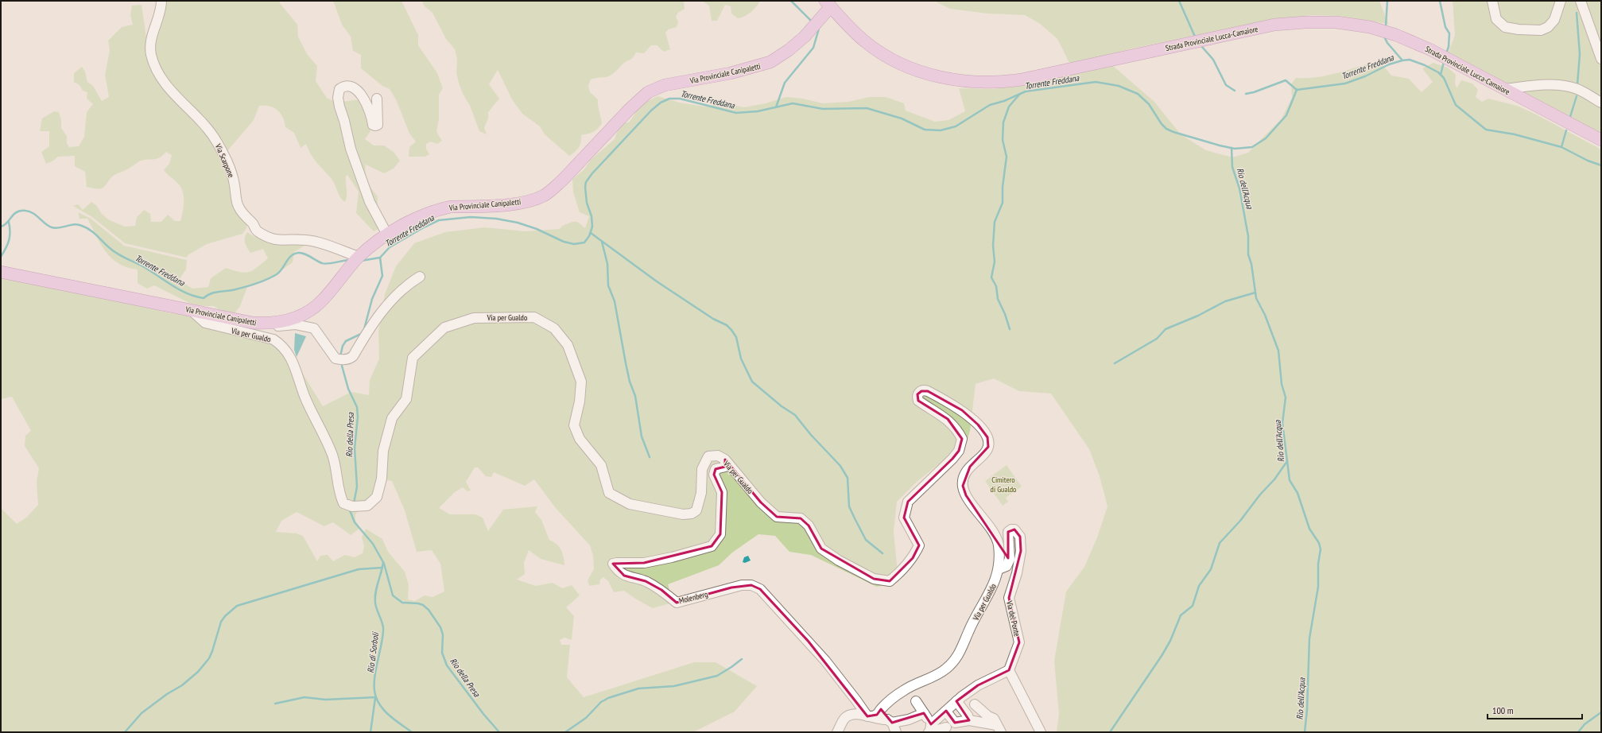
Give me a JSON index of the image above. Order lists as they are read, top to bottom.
{
  "streets": {
    "main road": ["Strada Provinciale Lucca-Camaiore", "Via Provinciale Canipaletti"],
    "street": [
      "Via Scarpone",
      "Via per Gualdo",
      "Molenberg",
      "Via del Ponte"
    ]
  },
  "crossings": [
    ["Strada Provinciale Lucca-Camaiore", "Via Provinciale Canipaletti"],
    ["Via Provinciale Canipaletti", "Via Scarpone"],
    ["Via Provinciale Canipaletti", "Via per Gualdo"],
    ["Via per Gualdo", "Molenberg"],
    ["Via per Gualdo", "Via del Ponte"]
  ],
  "water": [
    "Torrente Freddana",
    "Rio dell'Acqua",
    "Rio della Presa",
    "Rio di Sorboli"
  ],
  "parks": ["Cimitero di Gualdo"],
  "scale_bar": "100 m"
}
